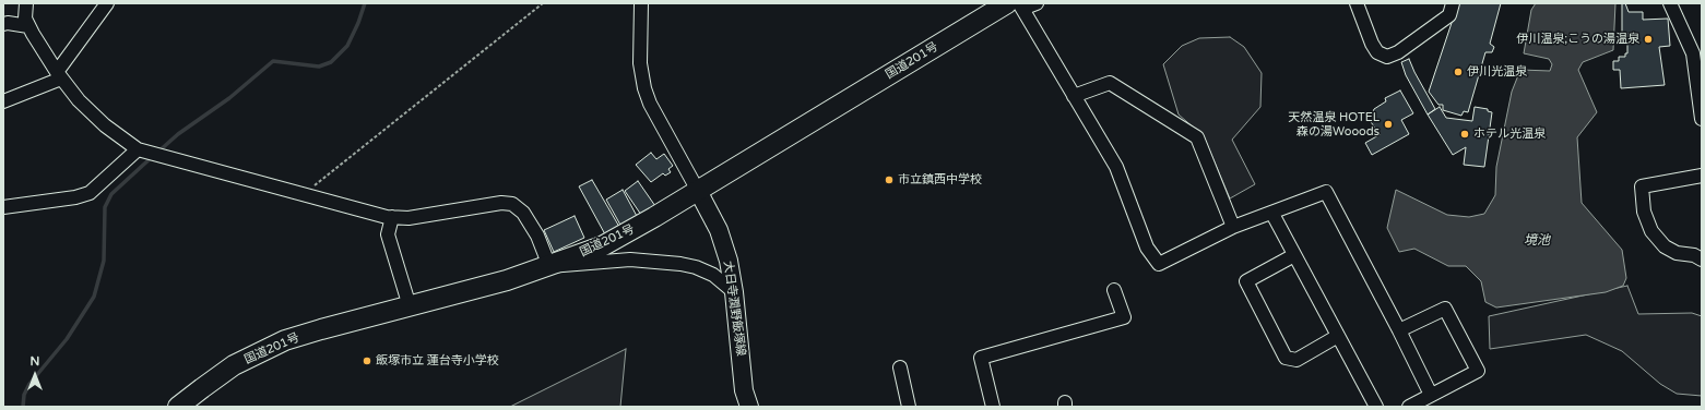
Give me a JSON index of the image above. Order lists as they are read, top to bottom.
{
  "streets": {
    "highway": ["国道201号"],
    "main road": ["大日寺潤野飯塚線"]
  },
  "crossings": [
    ["国道201号", "大日寺潤野飯塚線"]
  ],
  "water": ["境池"],
  "places": [
    "伊川温泉;こうの湯温泉",
    "伊川光温泉",
    "天然温泉 HOTEL 森の湯Wooods",
    "ホテル光温泉",
    "市立鎮西中学校",
    "飯塚市立 蓮台寺小学校"
  ],
  "north": "top"
}
